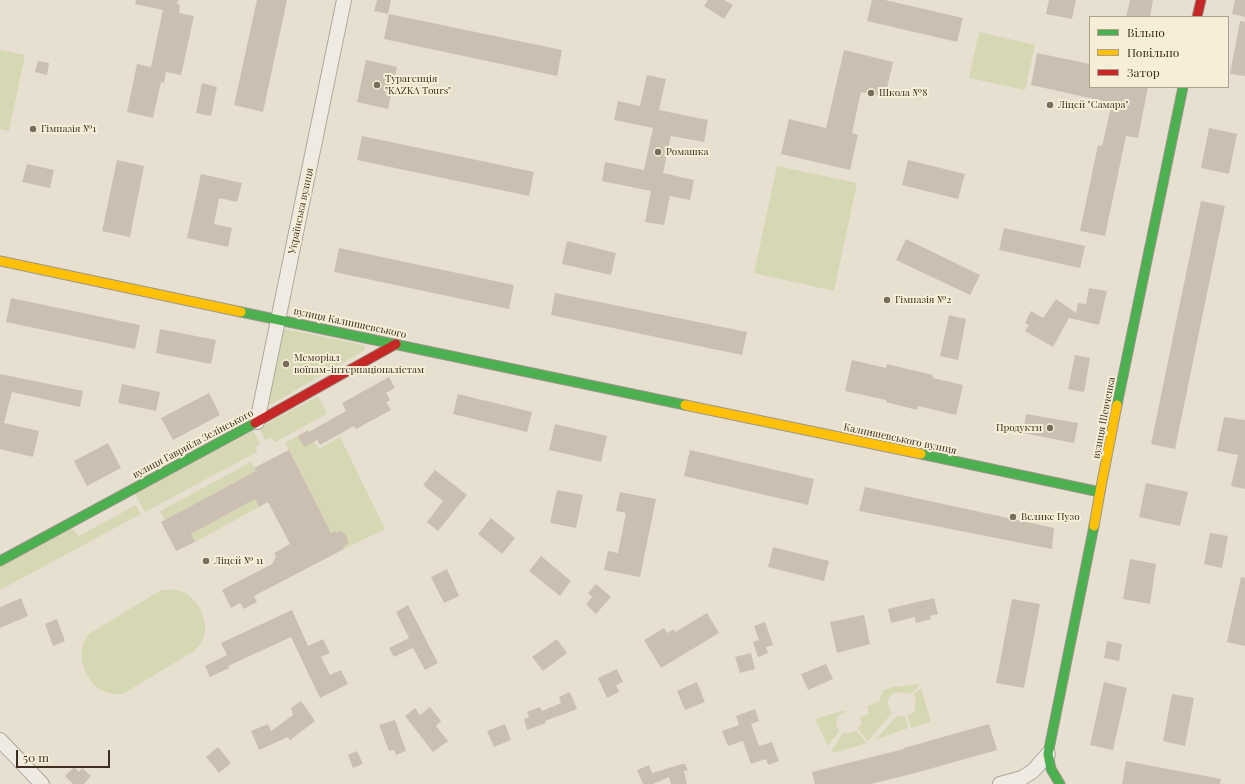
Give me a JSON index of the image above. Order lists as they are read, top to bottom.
{
  "streets": {
    "street": [
      "Українська вулиця",
      "вулиця Калнишевського",
      "вулиця Шевченка",
      "Калнишевського вулиця",
      "вулиця Гавриїла Зелінського"
    ]
  },
  "crossings": [
    ["Українська вулиця", "вулиця Калнишевського"],
    ["Українська вулиця", "вулиця Гавриїла Зелінського"],
    ["вулиця Калнишевського", "Калнишевського вулиця"],
    ["вулиця Калнишевського", "вулиця Гавриїла Зелінського"],
    ["вулиця Шевченка", "Калнишевського вулиця"]
  ],
  "places": [
    "Турагенція \"KAZKA Tours\"",
    "Школа №8",
    "Ліцей \"Самара\"",
    "Гімназія №1",
    "Ромашка",
    "Гімназія №2",
    "Меморіал воїнам-інтернаціоналістам",
    "Продукти",
    "Велике Пузо",
    "Ліцей № 11"
  ],
  "legend": ["Вільно", "Повільно", "Затор"],
  "scale_bar": "50 m"
}
